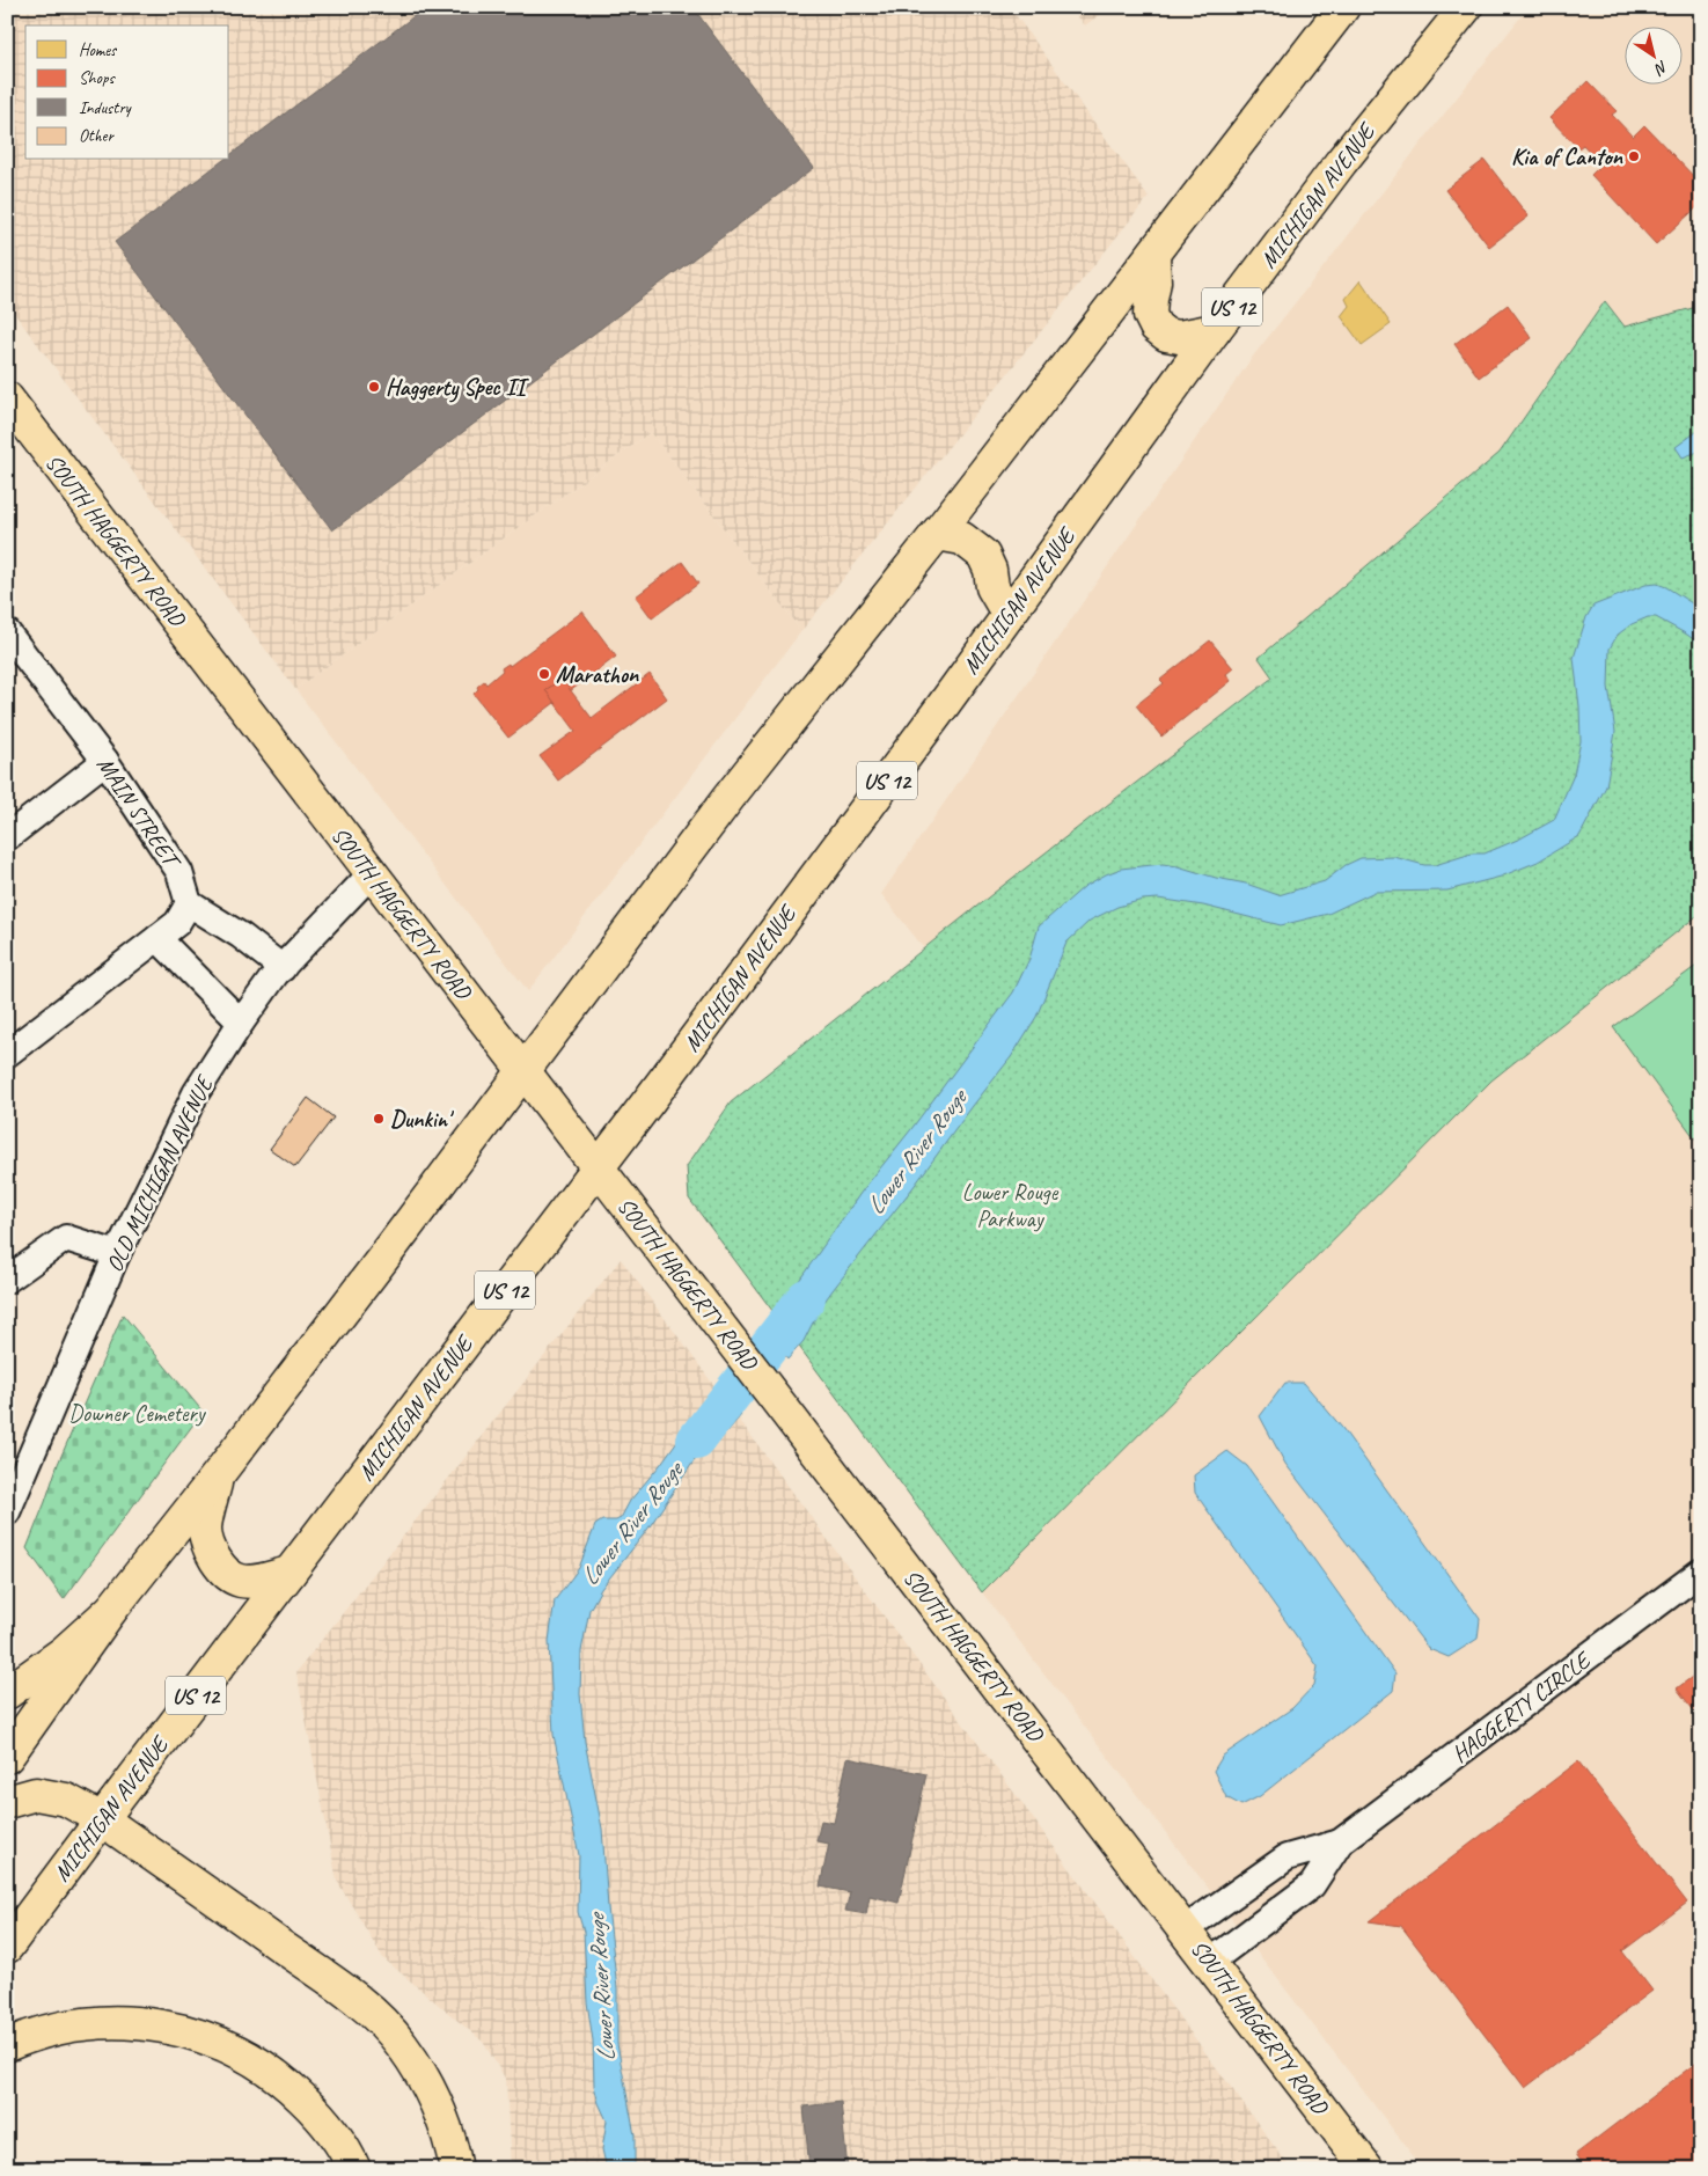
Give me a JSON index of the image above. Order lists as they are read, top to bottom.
{
  "streets": {
    "main road": ["MICHIGAN AVENUE", "US 12", "SOUTH HAGGERTY ROAD"],
    "street": ["MAIN STREET", "OLD MICHIGAN AVENUE", "HAGGERTY CIRCLE"]
  },
  "crossings": [
    ["MICHIGAN AVENUE", "SOUTH HAGGERTY ROAD"],
    ["SOUTH HAGGERTY ROAD", "OLD MICHIGAN AVENUE"],
    ["SOUTH HAGGERTY ROAD", "HAGGERTY CIRCLE"]
  ],
  "water": ["Lower River Rouge"],
  "parks": ["Lower Rouge Parkway", "Downer Cemetery"],
  "places": [
    "Kia of Canton",
    "Haggerty Spec II",
    "Marathon",
    "Dunkin'"
  ],
  "legend": [
    "Homes",
    "Shops",
    "Industry",
    "Other"
  ],
  "north": "bottom right"
}
